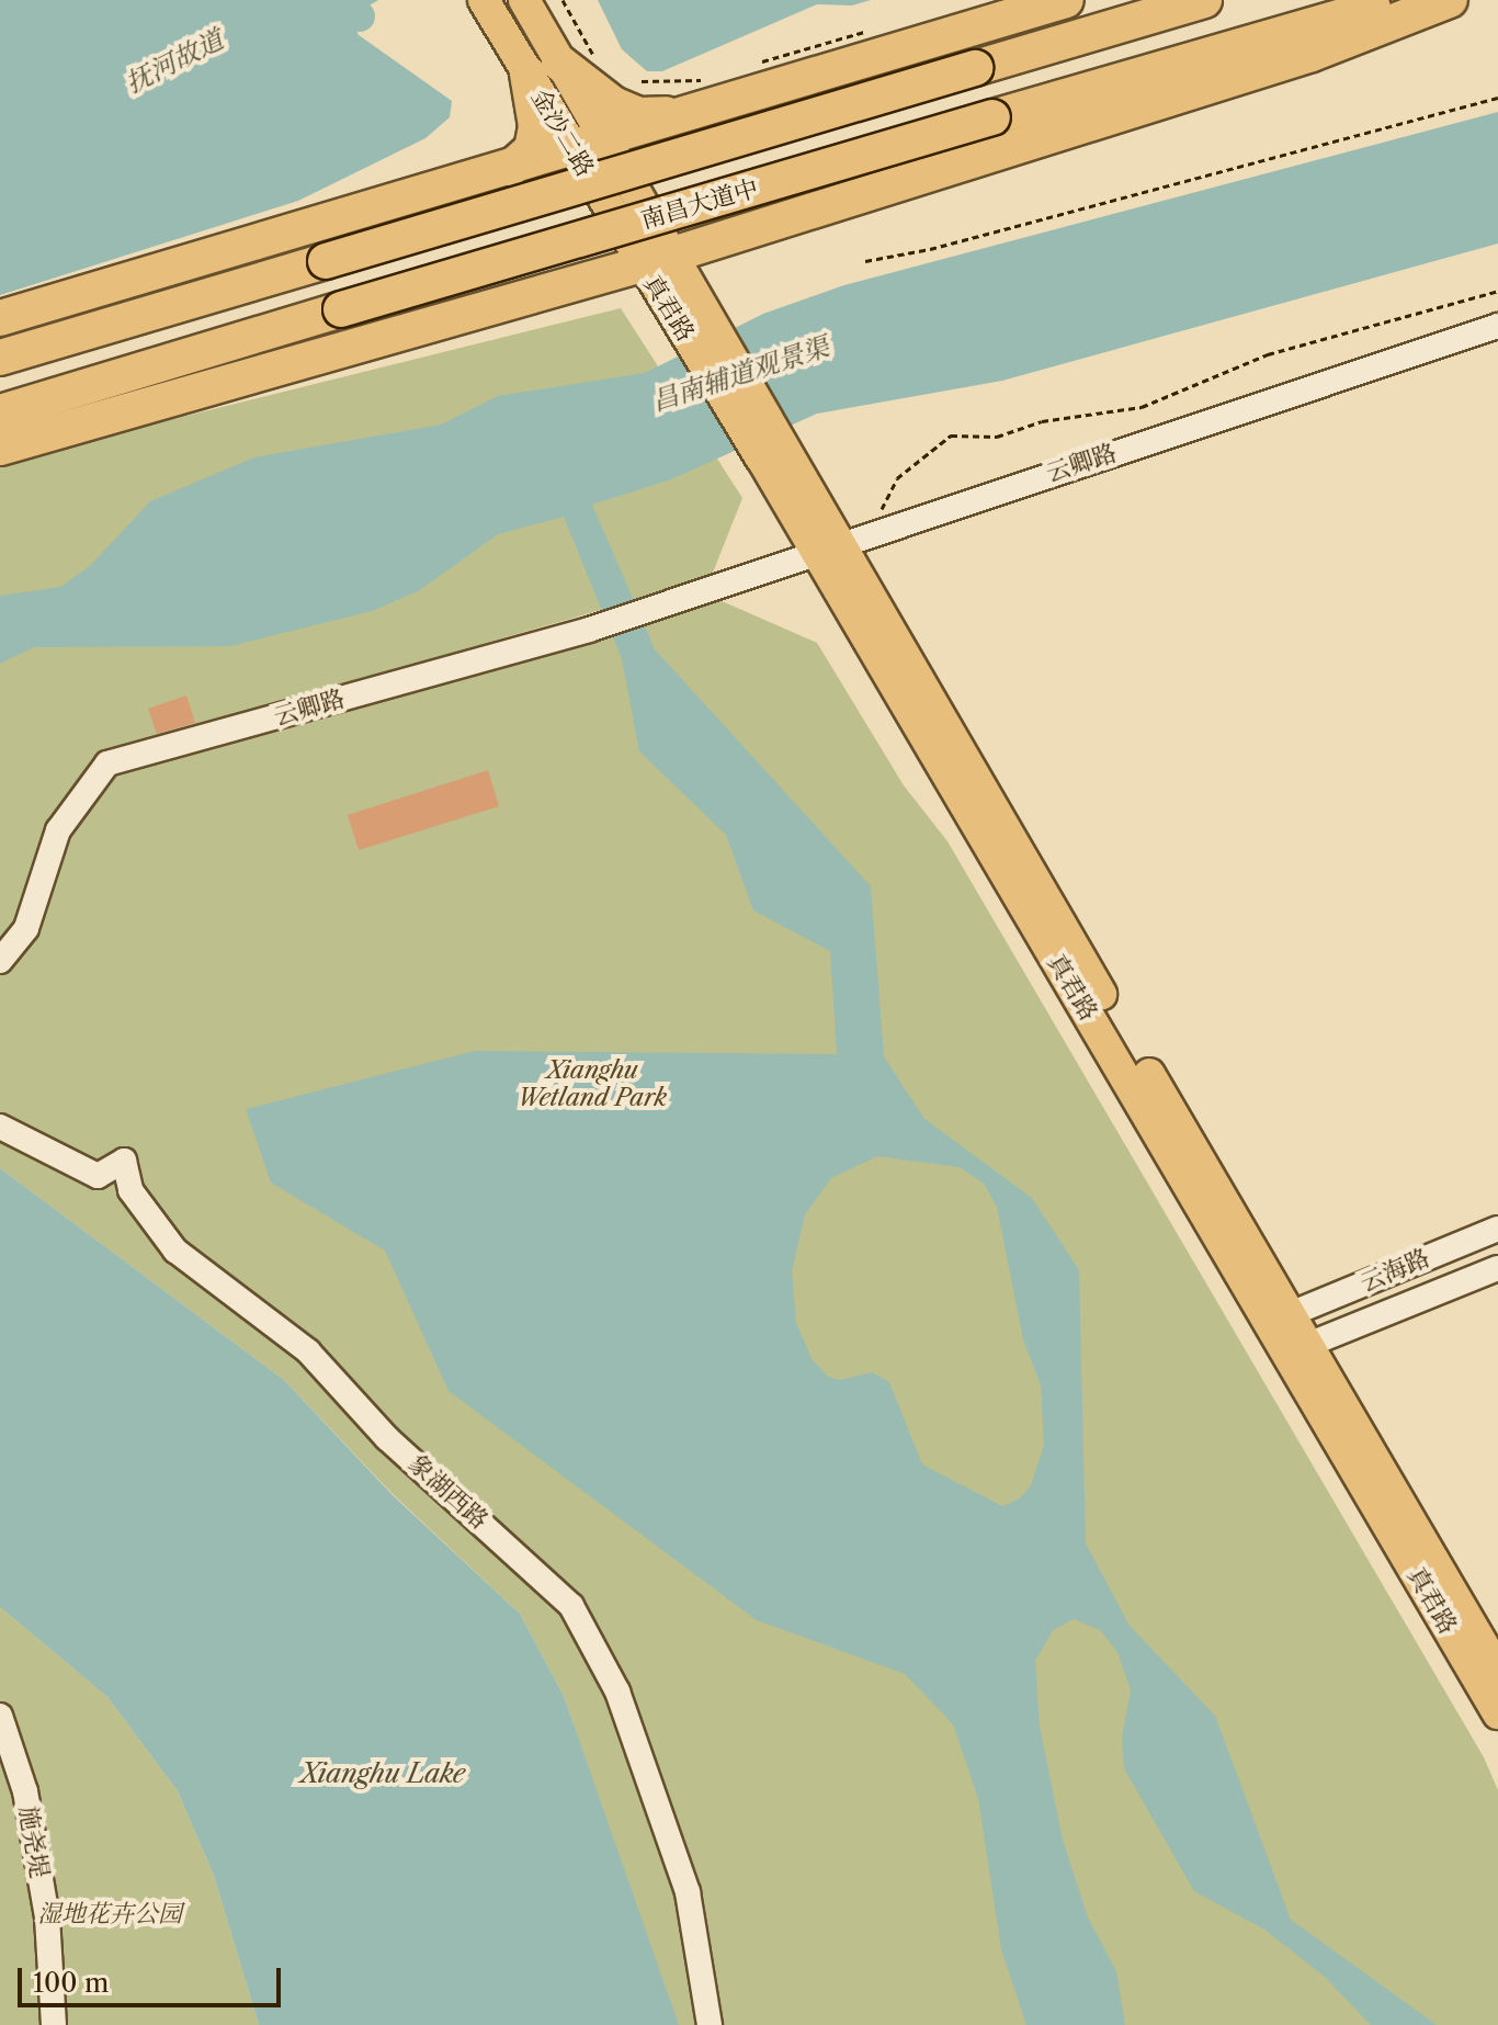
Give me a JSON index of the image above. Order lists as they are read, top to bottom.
{
  "streets": {
    "highway": ["南昌大道中"],
    "main road": ["金沙二路", "真君路"],
    "street": [
      "云卿路",
      "云海路",
      "象湖西路",
      "施尧堤"
    ]
  },
  "crossings": [
    ["金沙二路", "真君路"],
    ["真君路", "云卿路"],
    ["真君路", "云海路"]
  ],
  "water": ["抚河故道", "昌南辅道观景渠", "Xianghu Lake"],
  "parks": ["Xianghu Wetland Park", "湿地花卉公园"],
  "scale_bar": "100 m"
}
